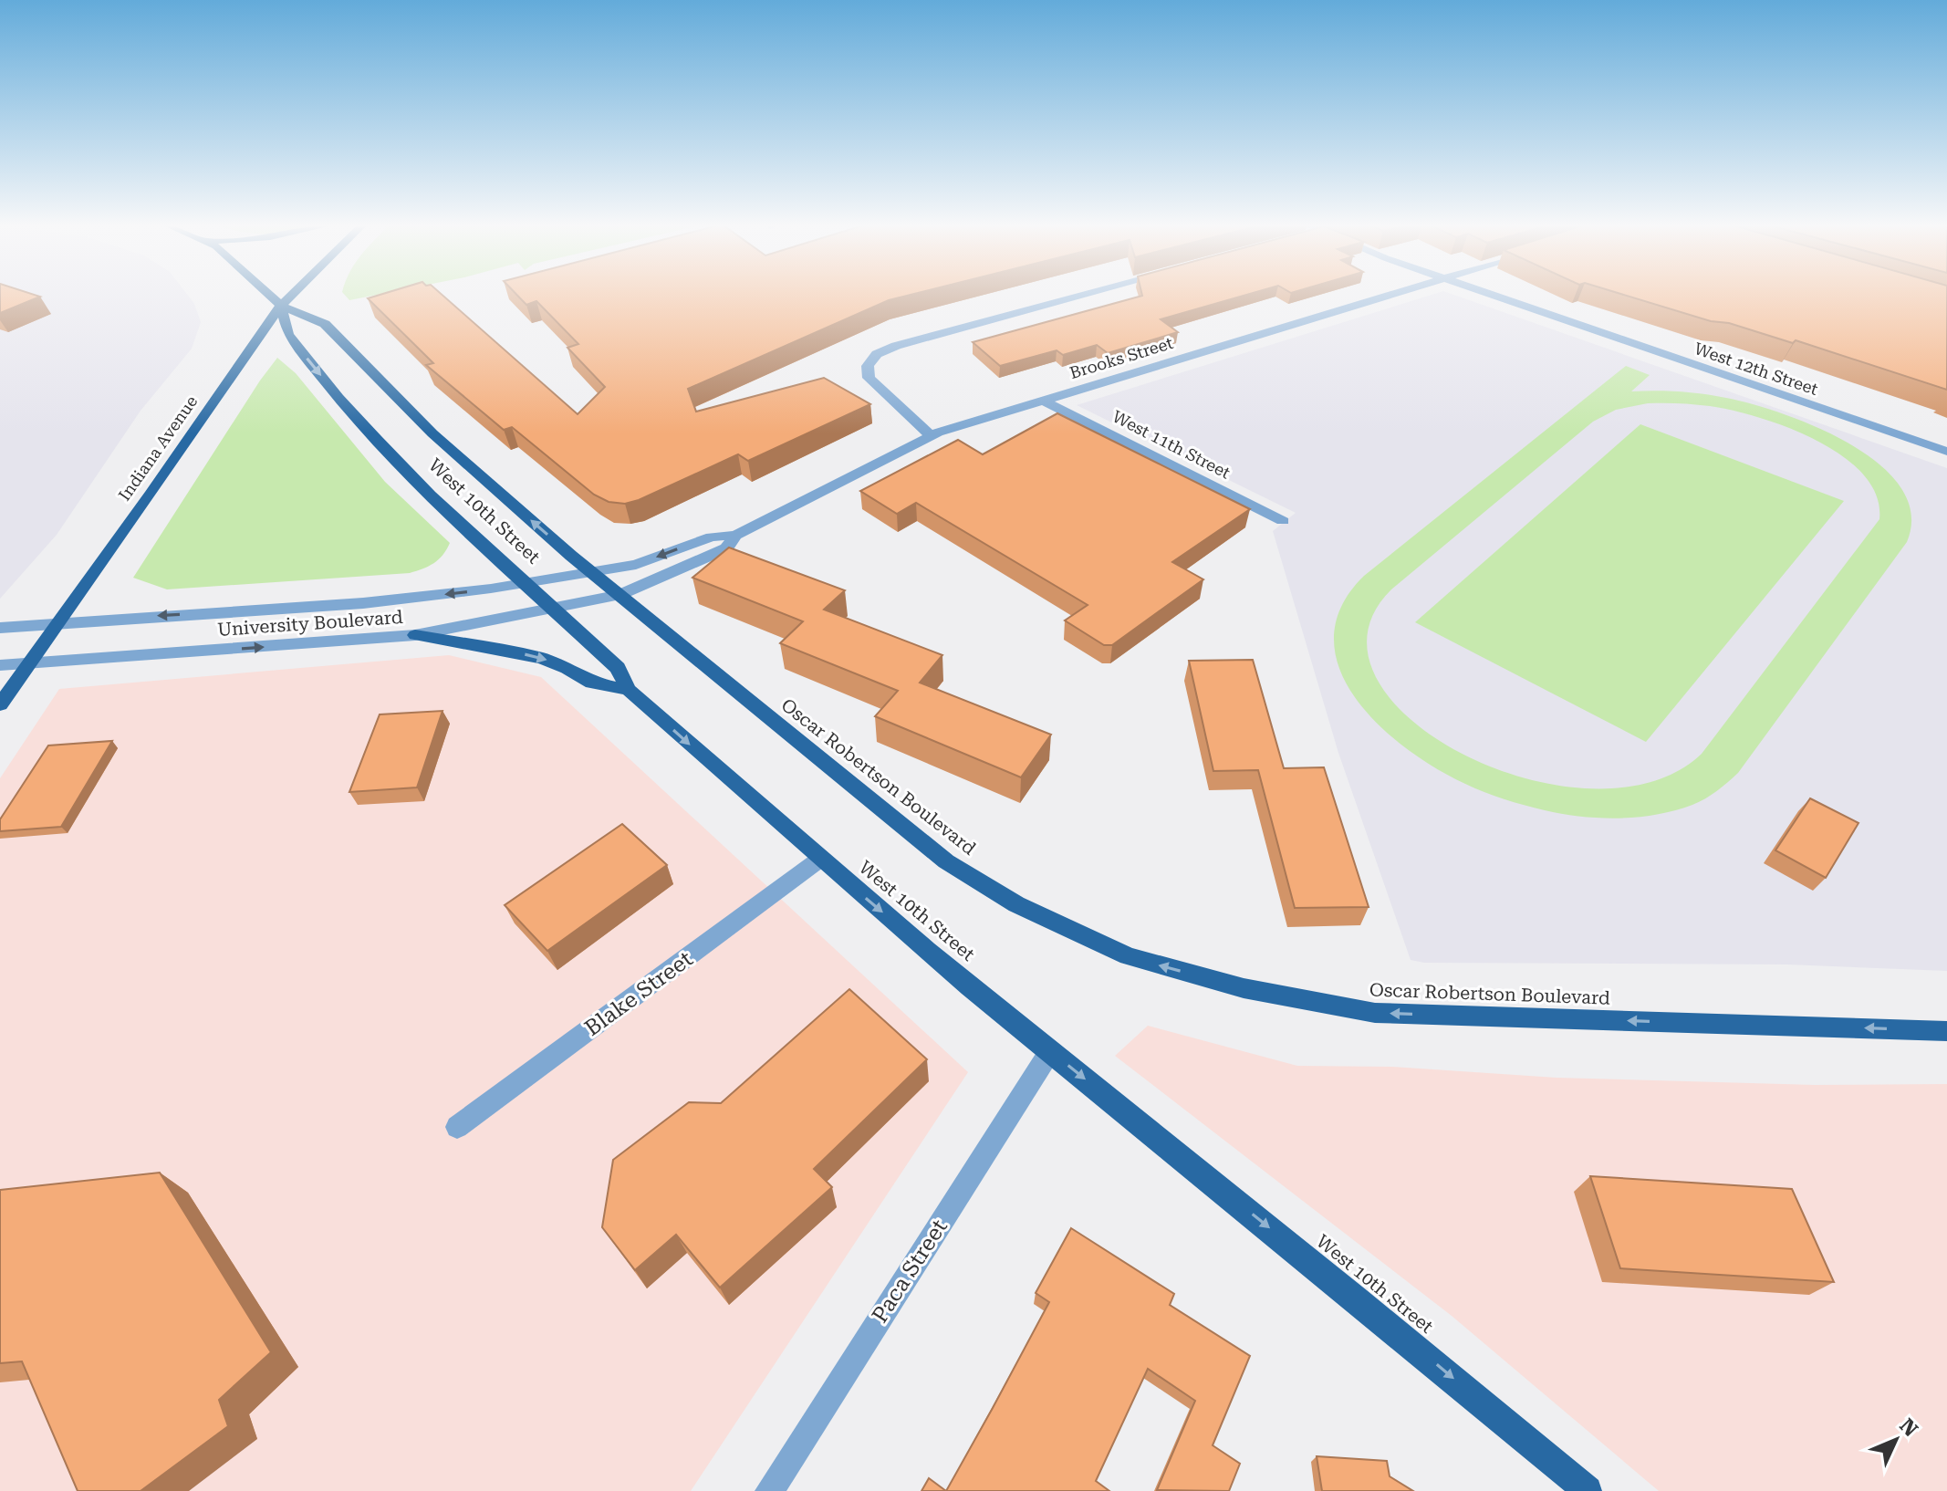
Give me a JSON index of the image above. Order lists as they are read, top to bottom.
{
  "streets": {
    "main road": ["Indiana Avenue", "West 10th Street", "Oscar Robertson Boulevard"],
    "street": [
      "Brooks Street",
      "West 12th Street",
      "West 11th Street",
      "University Boulevard",
      "Blake Street",
      "Paca Street"
    ]
  },
  "crossings": [
    ["Brooks Street", "West 11th Street"],
    ["Brooks Street", "West 10th Street"],
    ["Brooks Street", "University Boulevard"],
    ["Brooks Street", "Oscar Robertson Boulevard"],
    ["Indiana Avenue", "West 10th Street"],
    ["Indiana Avenue", "University Boulevard"],
    ["West 10th Street", "University Boulevard"],
    ["West 10th Street", "Oscar Robertson Boulevard"],
    ["West 10th Street", "Blake Street"],
    ["West 10th Street", "Paca Street"],
    ["University Boulevard", "Oscar Robertson Boulevard"]
  ],
  "one_way": ["Oscar Robertson Boulevard"],
  "north": "top right"
}
